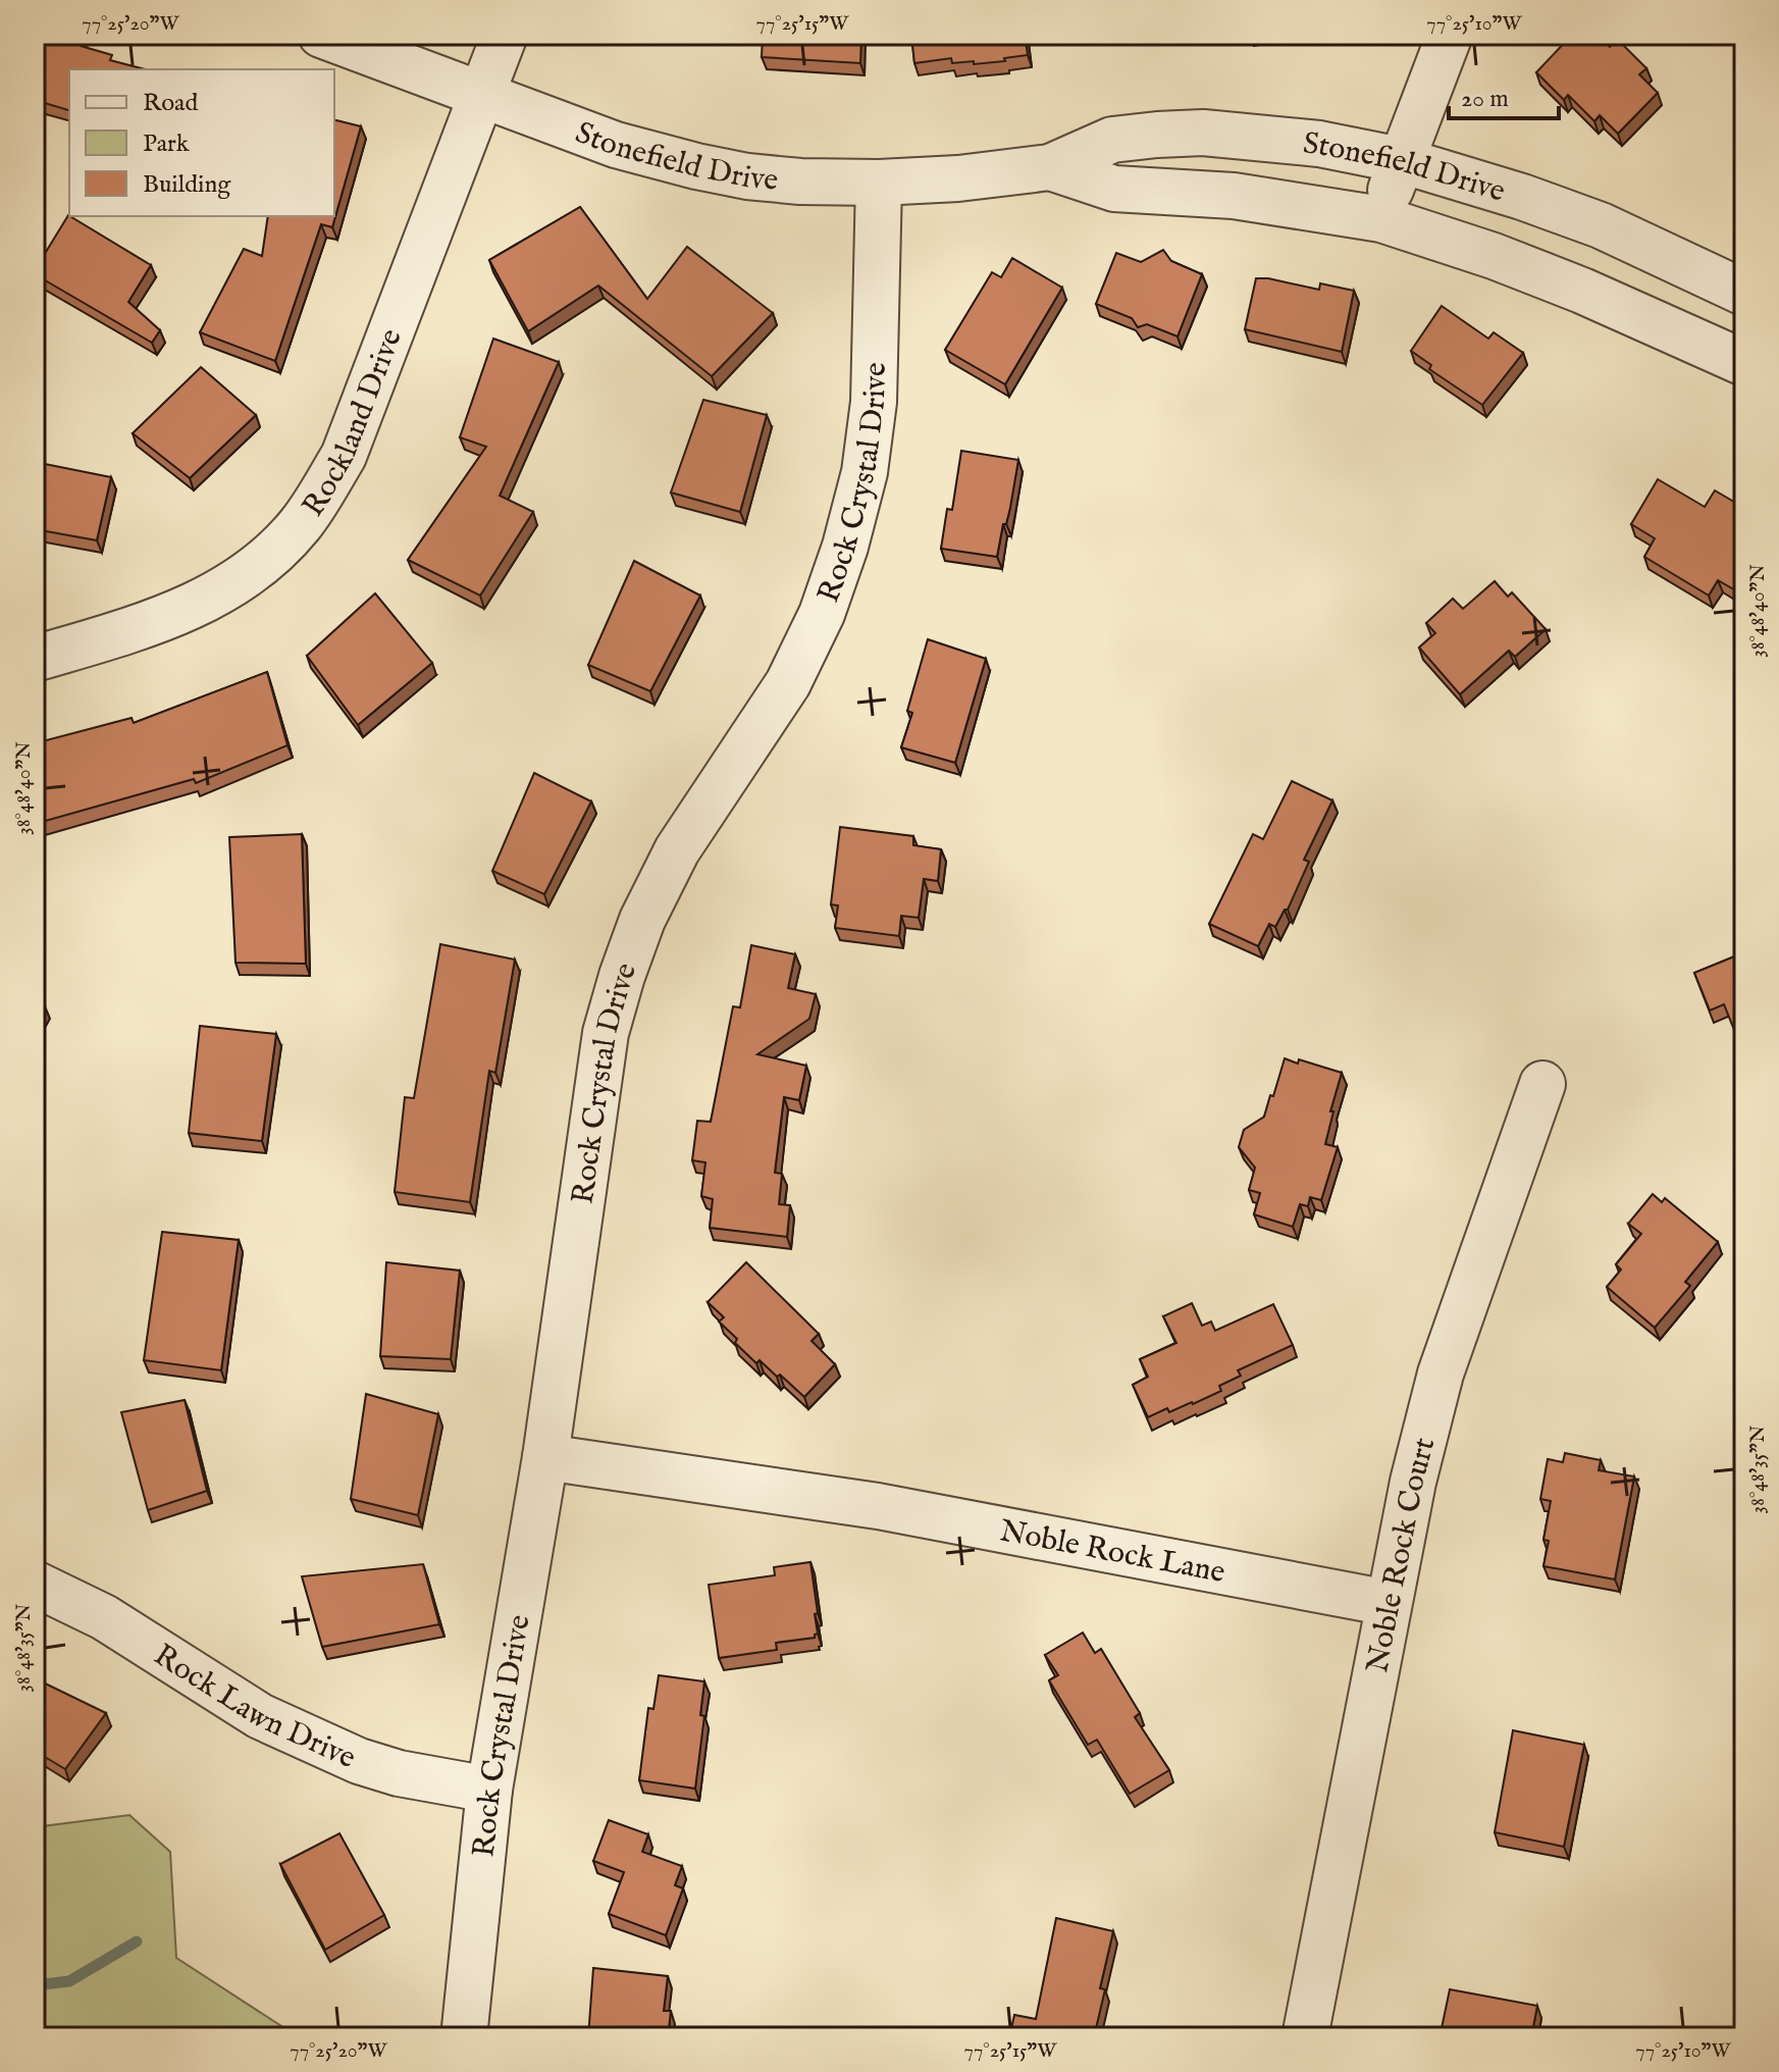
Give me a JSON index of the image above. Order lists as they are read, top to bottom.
{
  "streets": {
    "street": [
      "Stonefield Drive",
      "Rockland Drive",
      "Rock Crystal Drive",
      "Noble Rock Lane",
      "Noble Rock Court",
      "Rock Lawn Drive"
    ]
  },
  "crossings": [
    ["Stonefield Drive", "Rockland Drive"],
    ["Stonefield Drive", "Rock Crystal Drive"],
    ["Rock Crystal Drive", "Noble Rock Lane"],
    ["Rock Crystal Drive", "Rock Lawn Drive"],
    ["Noble Rock Lane", "Noble Rock Court"]
  ],
  "legend": ["Road", "Park", "Building"],
  "scale_bar": "20 m",
  "coordinates": [
    "77°25'20\"W",
    "77°25'15\"W",
    "77°25'10\"W",
    "38°48'40\"N",
    "38°48'35\"N"
  ]
}
